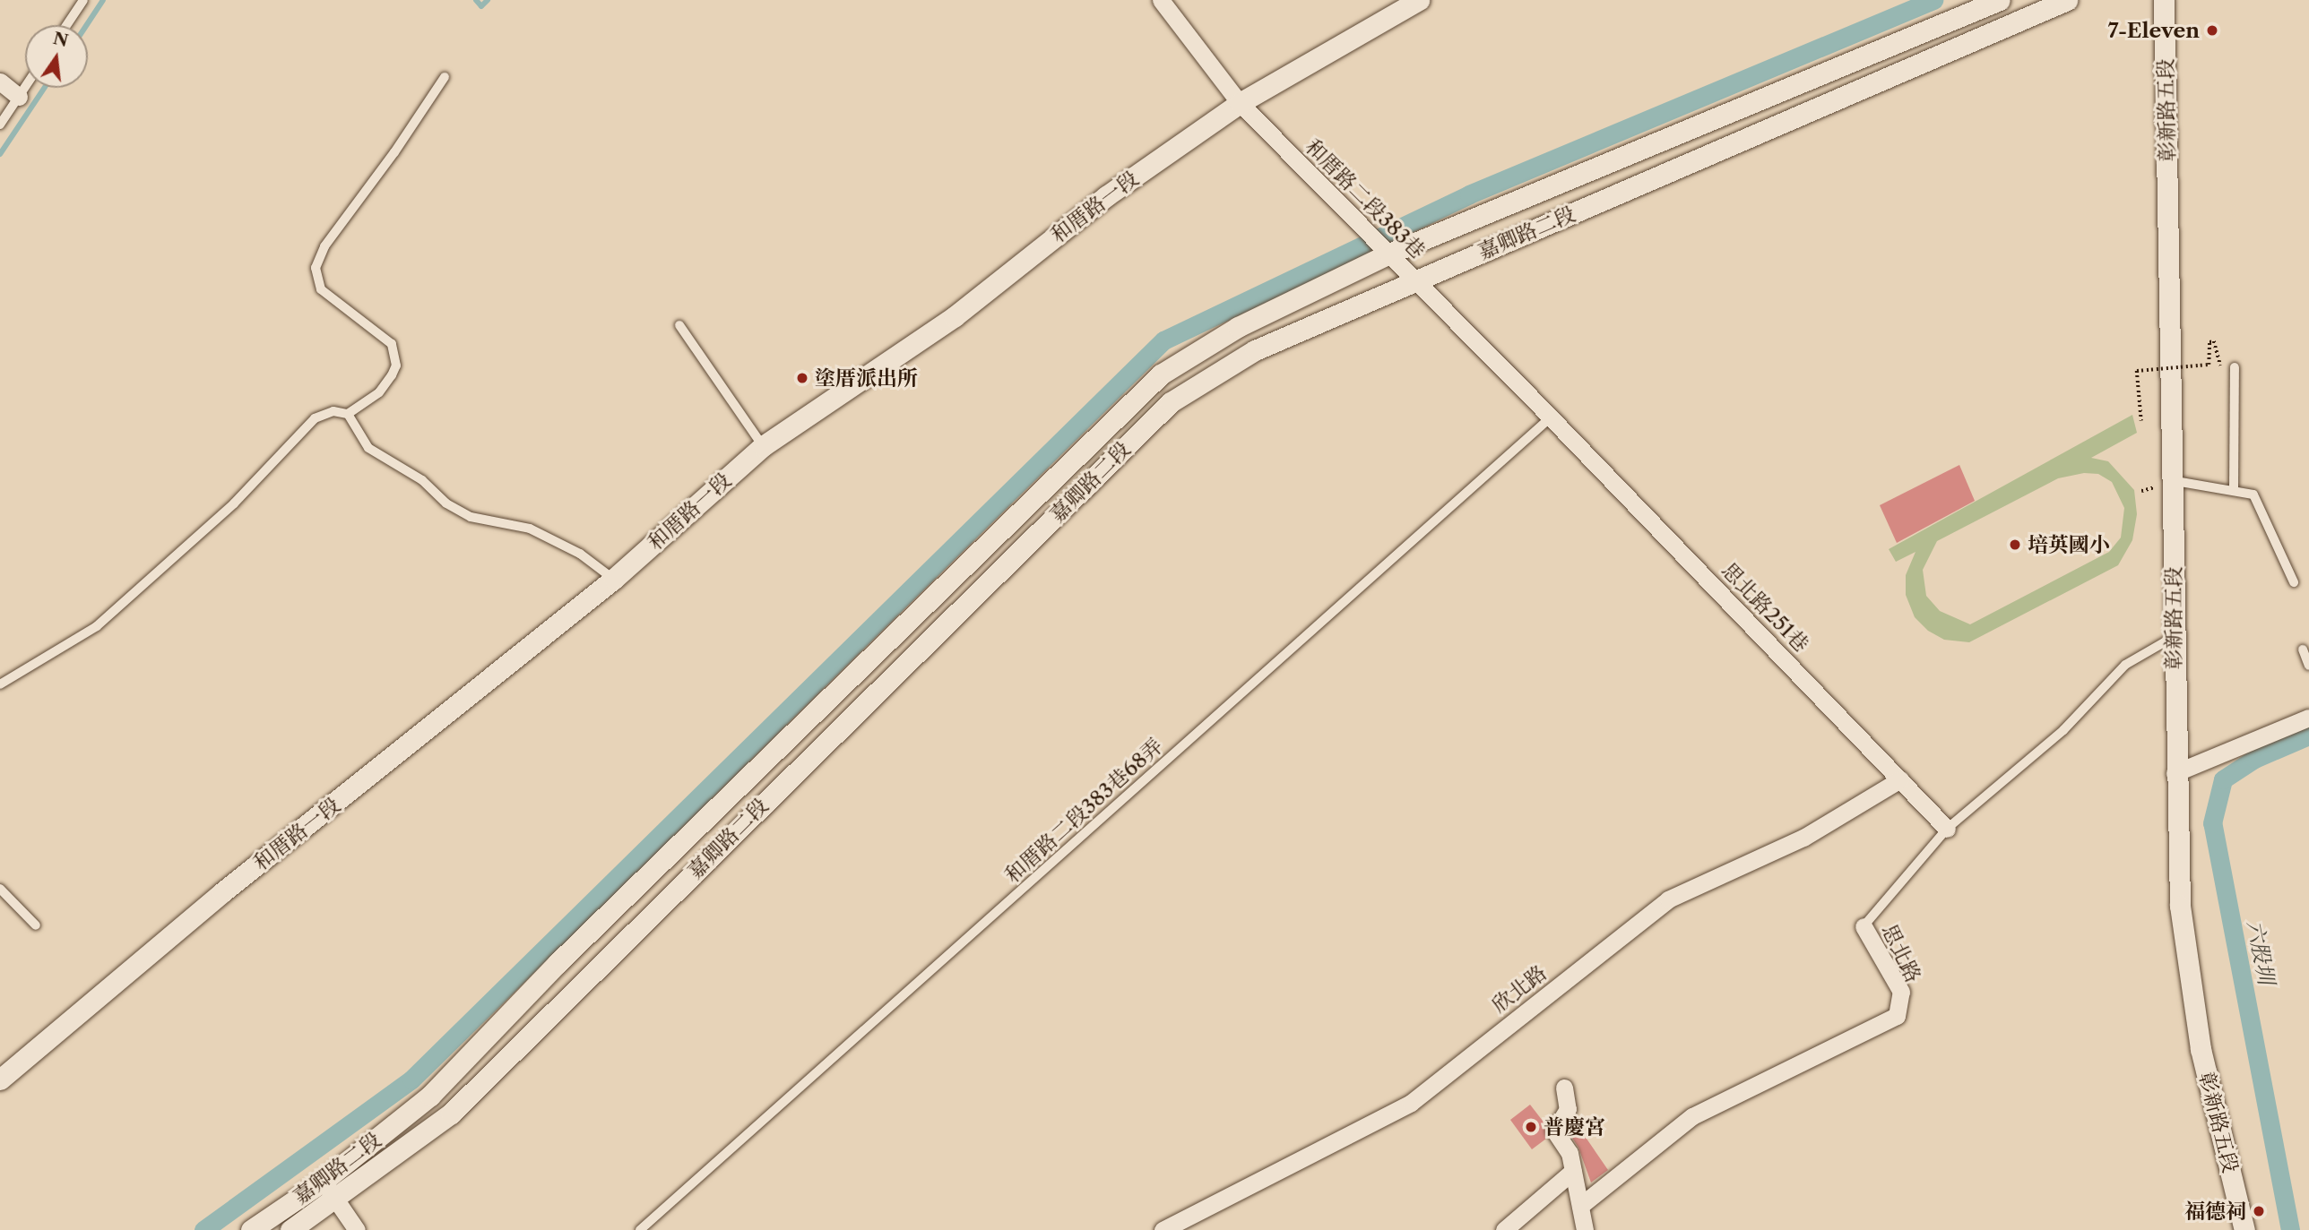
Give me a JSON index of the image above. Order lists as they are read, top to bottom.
{
  "streets": {
    "street": [
      "彰新路五段",
      "和厝路二段383巷",
      "和厝路一段",
      "嘉卿路二段",
      "思北路251巷",
      "思北路",
      "欣北路"
    ],
    "lane": ["和厝路二段383巷68弄"]
  },
  "crossings": [
    ["彰新路五段", "思北路"],
    ["和厝路二段383巷", "和厝路一段"],
    ["和厝路二段383巷", "嘉卿路二段"],
    ["和厝路二段383巷", "思北路251巷"],
    ["和厝路二段383巷", "和厝路二段383巷68弄"],
    ["思北路251巷", "和厝路二段383巷68弄"],
    ["思北路251巷", "思北路"],
    ["思北路251巷", "欣北路"]
  ],
  "water": ["六股圳"],
  "places": [
    "7-Eleven",
    "塗厝派出所",
    "培英國小",
    "普慶宮",
    "福德祠"
  ],
  "north": "top"
}
